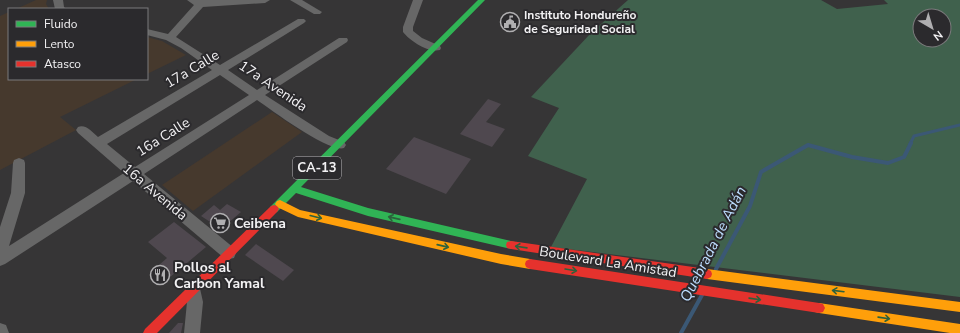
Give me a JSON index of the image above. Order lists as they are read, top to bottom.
{
  "streets": {
    "street": [
      "17a Calle",
      "17a Avenida",
      "16a Calle",
      "CA-13",
      "16a Avenida",
      "Boulevard La Amistad"
    ]
  },
  "crossings": [
    ["17a Calle", "17a Avenida"],
    ["17a Calle", "16a Avenida"],
    ["17a Avenida", "16a Calle"],
    ["17a Avenida", "CA-13"],
    ["16a Calle", "16a Avenida"],
    ["CA-13", "16a Avenida"],
    ["CA-13", "Boulevard La Amistad"]
  ],
  "water": ["Quebrada de Adán"],
  "places": {
    "public building": ["Instituto Hondureño de Seguridad Social"],
    "supermarket": ["Ceibena"],
    "restaurant": ["Pollos al Carbon Yamal"]
  },
  "legend": ["Fluido", "Lento", "Atasco"],
  "north": "bottom right"
}
